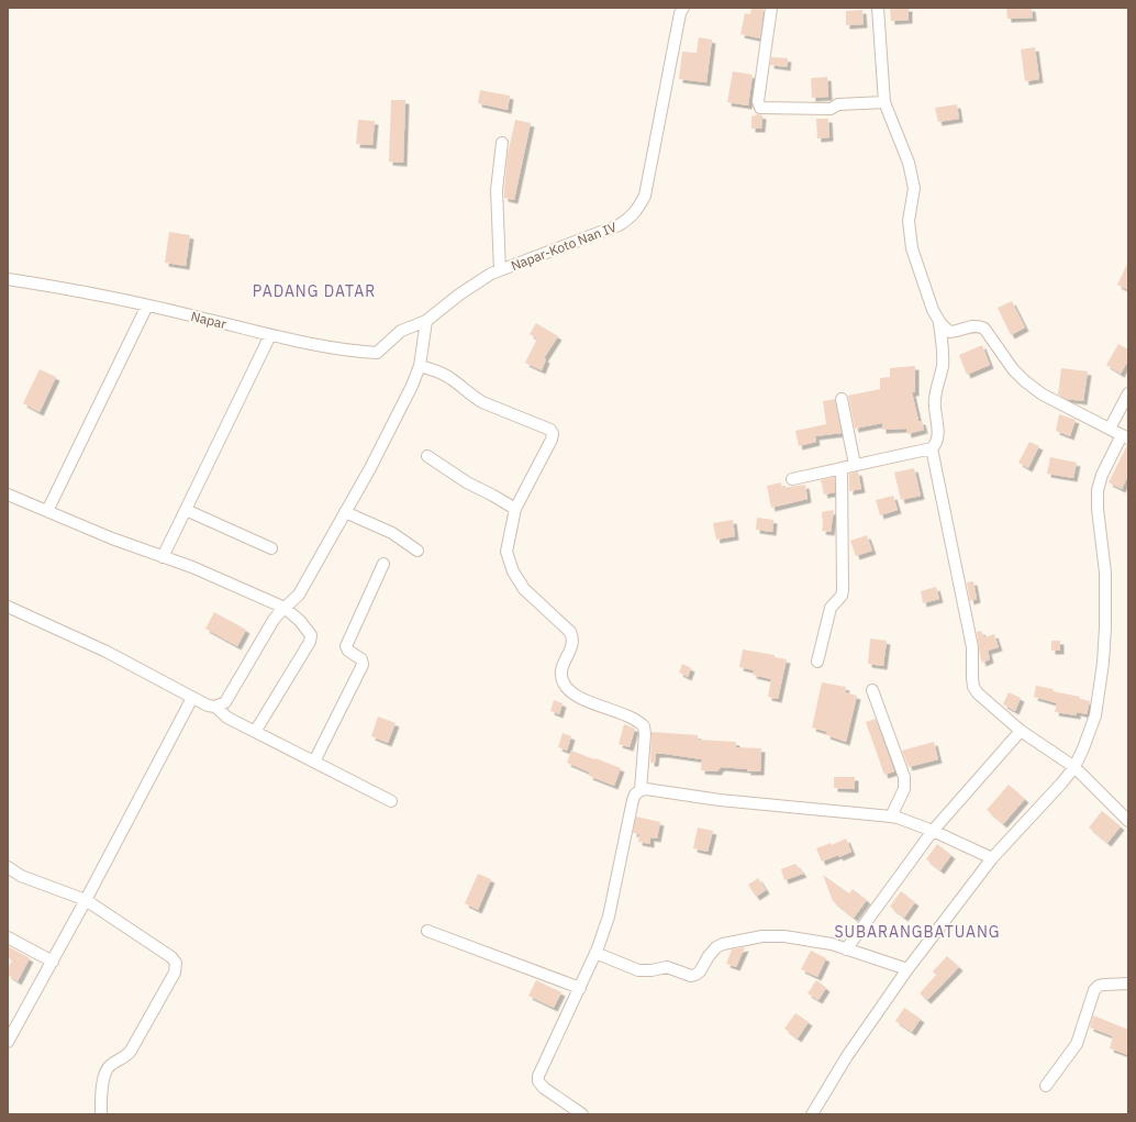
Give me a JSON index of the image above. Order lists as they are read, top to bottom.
{
  "streets": {
    "street": ["Napar-Koto Nan IV", "Napar"]
  },
  "crossings": [
    ["Napar-Koto Nan IV", "Napar"]
  ],
  "districts": ["PADANG DATAR", "SUBARANGBATUANG"]
}
